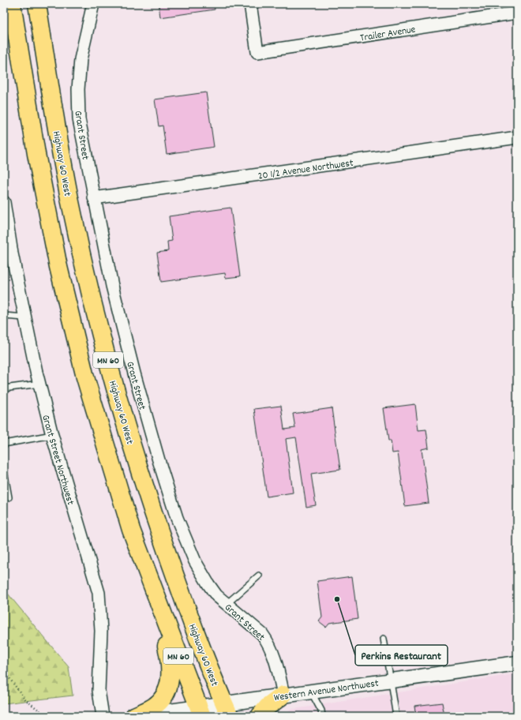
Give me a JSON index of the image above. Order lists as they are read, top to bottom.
{
  "streets": {
    "main road": ["Highway 60 West", "MN 60"],
    "street": [
      "Trailer Avenue",
      "Grant Street",
      "20 1/2 Avenue Northwest",
      "Grant Street Northwest",
      "Western Avenue Northwest"
    ]
  },
  "crossings": [
    ["Grant Street", "20 1/2 Avenue Northwest"],
    ["Grant Street", "Western Avenue Northwest"],
    ["Highway 60 West", "Western Avenue Northwest"],
    ["MN 60", "Western Avenue Northwest"]
  ],
  "places": ["Perkins Restaurant"]
}
